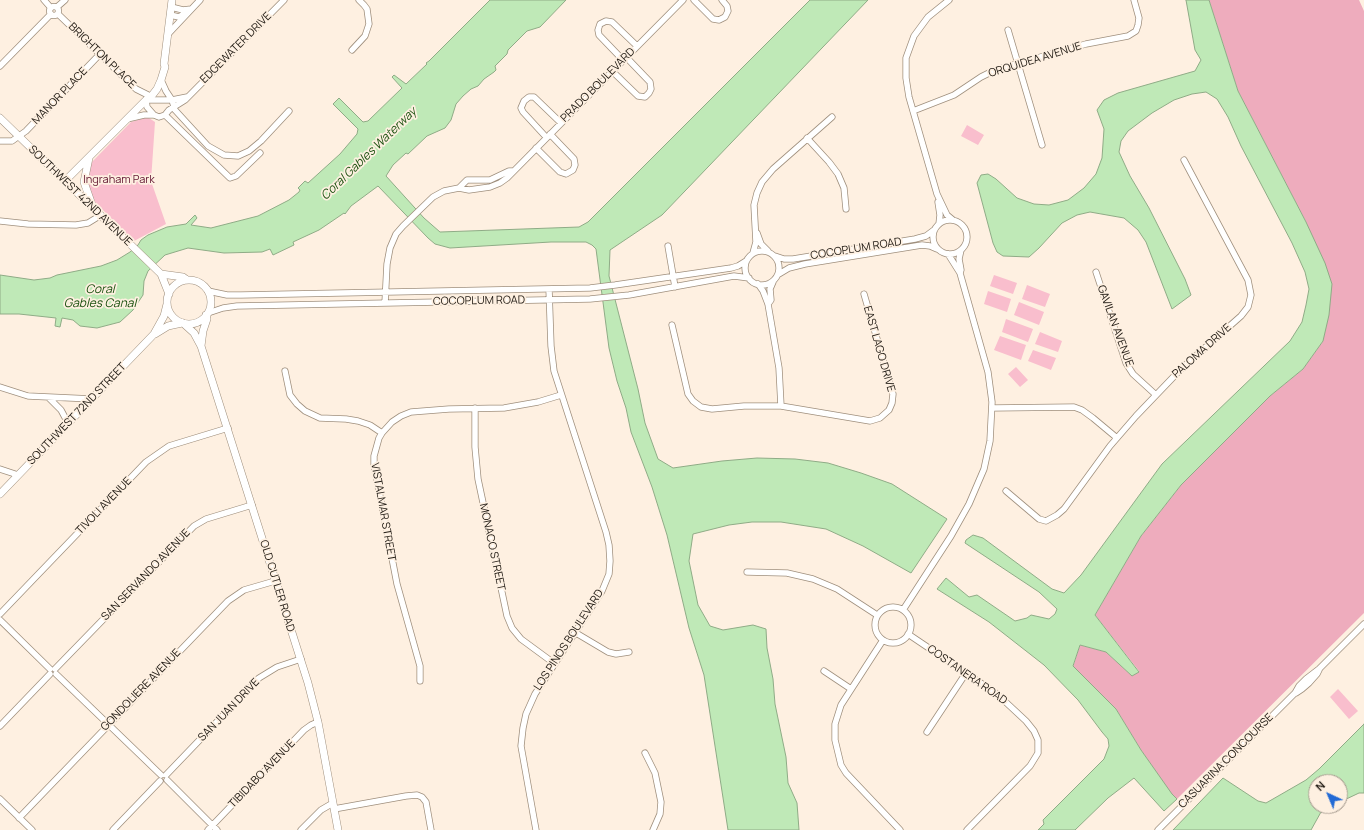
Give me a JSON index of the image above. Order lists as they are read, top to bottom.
{
  "streets": {
    "main road": ["SOUTHWEST 42ND AVENUE", "SOUTHWEST 72ND STREET", "OLD CUTLER ROAD"],
    "street": [
      "EDGEWATER DRIVE",
      "BRIGHTON PLACE",
      "ORQUIDEA AVENUE",
      "PRADO BOULEVARD",
      "MANOR PLACE",
      "COCOPLUM ROAD",
      "GAVILAN AVENUE",
      "EAST LAGO DRIVE",
      "PALOMA DRIVE",
      "TIVOLI AVENUE",
      "VISTALMAR STREET",
      "MONACO STREET",
      "SAN SERVANDO AVENUE",
      "LOS PINOS BOULEVARD",
      "COSTANERA ROAD",
      "GONDOLIERE AVENUE",
      "SAN JUAN DRIVE",
      "CASUARINA CONCOURSE",
      "TIBIDABO AVENUE"
    ]
  },
  "crossings": [
    ["EDGEWATER DRIVE", "BRIGHTON PLACE"],
    ["BRIGHTON PLACE", "MANOR PLACE"],
    ["PRADO BOULEVARD", "COCOPLUM ROAD"],
    ["MANOR PLACE", "SOUTHWEST 42ND AVENUE"],
    ["SOUTHWEST 42ND AVENUE", "COCOPLUM ROAD"],
    ["SOUTHWEST 42ND AVENUE", "SOUTHWEST 72ND STREET"],
    ["SOUTHWEST 42ND AVENUE", "OLD CUTLER ROAD"],
    ["COCOPLUM ROAD", "SOUTHWEST 72ND STREET"],
    ["COCOPLUM ROAD", "OLD CUTLER ROAD"],
    ["COCOPLUM ROAD", "LOS PINOS BOULEVARD"],
    ["GAVILAN AVENUE", "PALOMA DRIVE"],
    ["SOUTHWEST 72ND STREET", "OLD CUTLER ROAD"],
    ["TIVOLI AVENUE", "OLD CUTLER ROAD"],
    ["VISTALMAR STREET", "MONACO STREET"],
    ["VISTALMAR STREET", "LOS PINOS BOULEVARD"],
    ["MONACO STREET", "LOS PINOS BOULEVARD"],
    ["SAN SERVANDO AVENUE", "OLD CUTLER ROAD"],
    ["OLD CUTLER ROAD", "GONDOLIERE AVENUE"],
    ["OLD CUTLER ROAD", "SAN JUAN DRIVE"],
    ["OLD CUTLER ROAD", "TIBIDABO AVENUE"]
  ],
  "water": ["Coral Gables Waterway", "Coral Gables Canal"],
  "parks": ["Ingraham Park"],
  "north": "top left"
}
